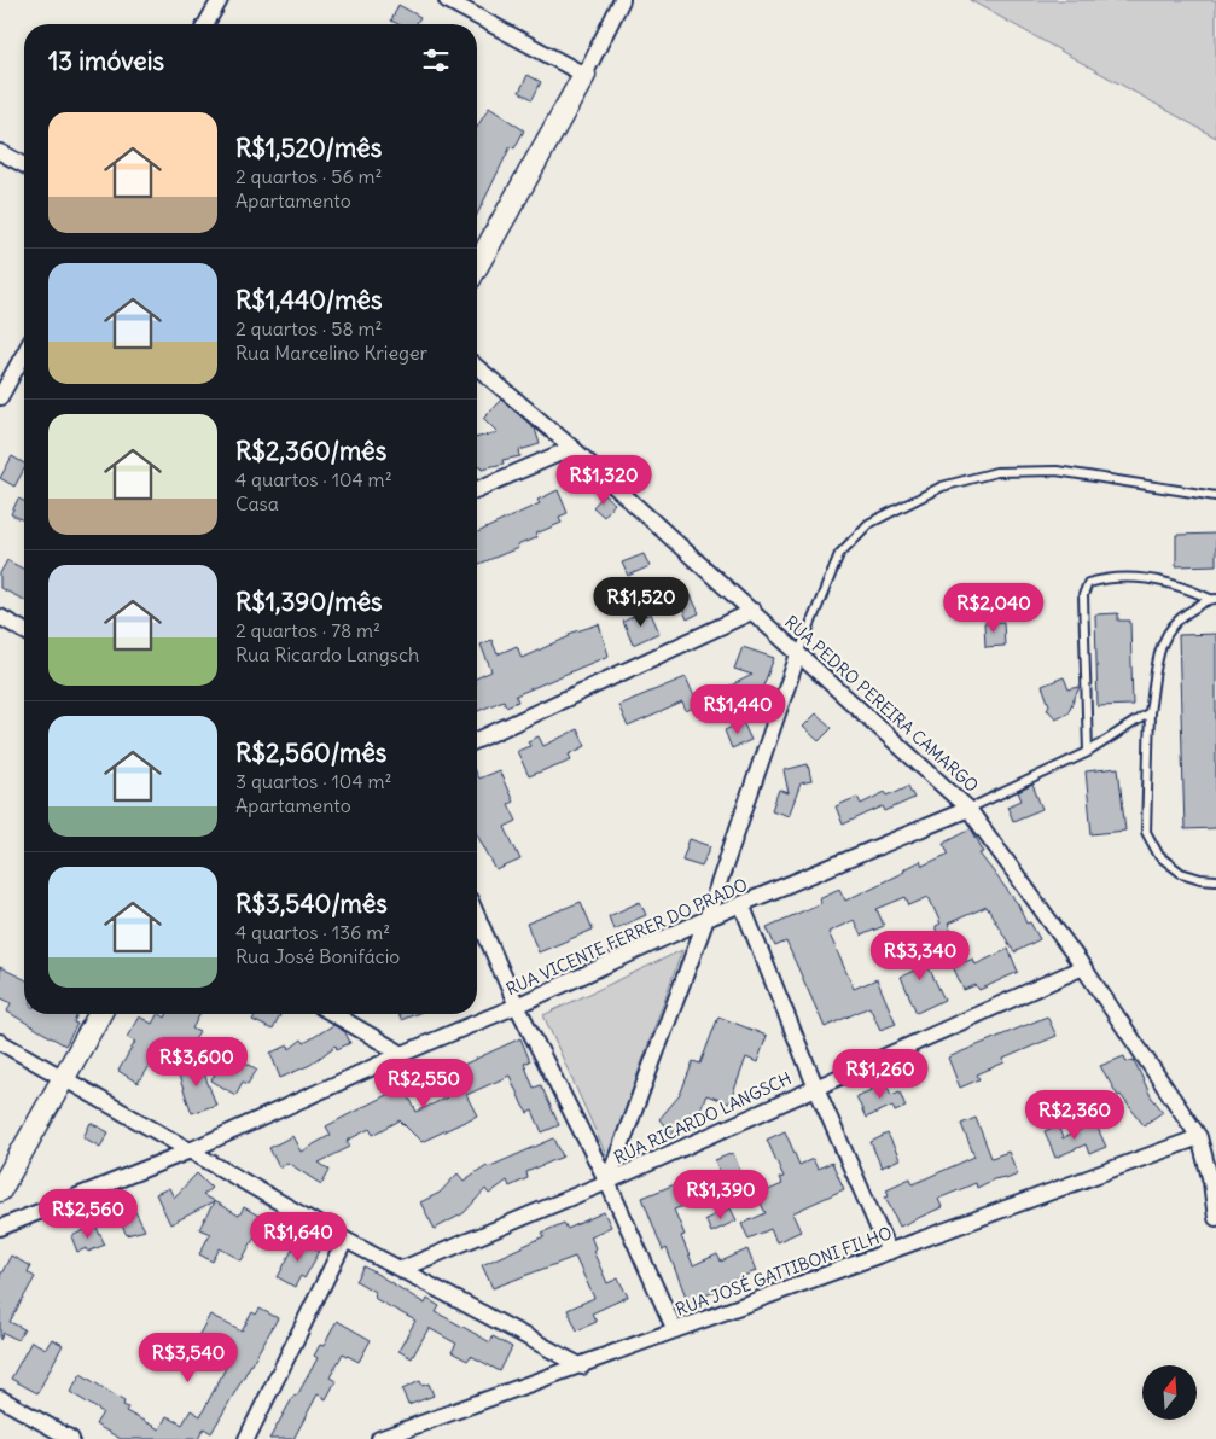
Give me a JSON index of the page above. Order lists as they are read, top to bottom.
{
  "streets": {
    "street": [
      "RUA PEDRO PEREIRA CAMARGO",
      "RUA VICENTE FERRER DO PRADO",
      "RUA RICARDO LANGSCH",
      "RUA JOSÉ GATTIBONI FILHO"
    ]
  },
  "crossings": [
    ["RUA PEDRO PEREIRA CAMARGO", "RUA VICENTE FERRER DO PRADO"],
    ["RUA PEDRO PEREIRA CAMARGO", "RUA RICARDO LANGSCH"],
    ["RUA PEDRO PEREIRA CAMARGO", "RUA JOSÉ GATTIBONI FILHO"]
  ],
  "north": "top",
  "page": {
    "heading": "13 imóveis",
    "list": [
      {
        "name": "R$1,520/mês",
        "note": "2 quartos · 56 m² · Apartamento"
      },
      {
        "name": "R$1,440/mês",
        "note": "2 quartos · 58 m² · Rua Marcelino Krieger"
      },
      {
        "name": "R$2,360/mês",
        "note": "4 quartos · 104 m² · Casa"
      },
      {
        "name": "R$1,390/mês",
        "note": "2 quartos · 78 m² · Rua Ricardo Langsch"
      },
      {
        "name": "R$2,560/mês",
        "note": "3 quartos · 104 m² · Apartamento"
      },
      {
        "name": "R$3,540/mês",
        "note": "4 quartos · 136 m² · Rua José Bonifácio"
      }
    ],
    "price": [
      "R$1,320",
      "R$1,520",
      "R$2,040",
      "R$1,440",
      "R$3,340",
      "R$3,600",
      "R$1,260",
      "R$2,550",
      "R$2,360",
      "R$1,390",
      "R$2,560",
      "R$1,640",
      "R$3,540"
    ]
  }
}
